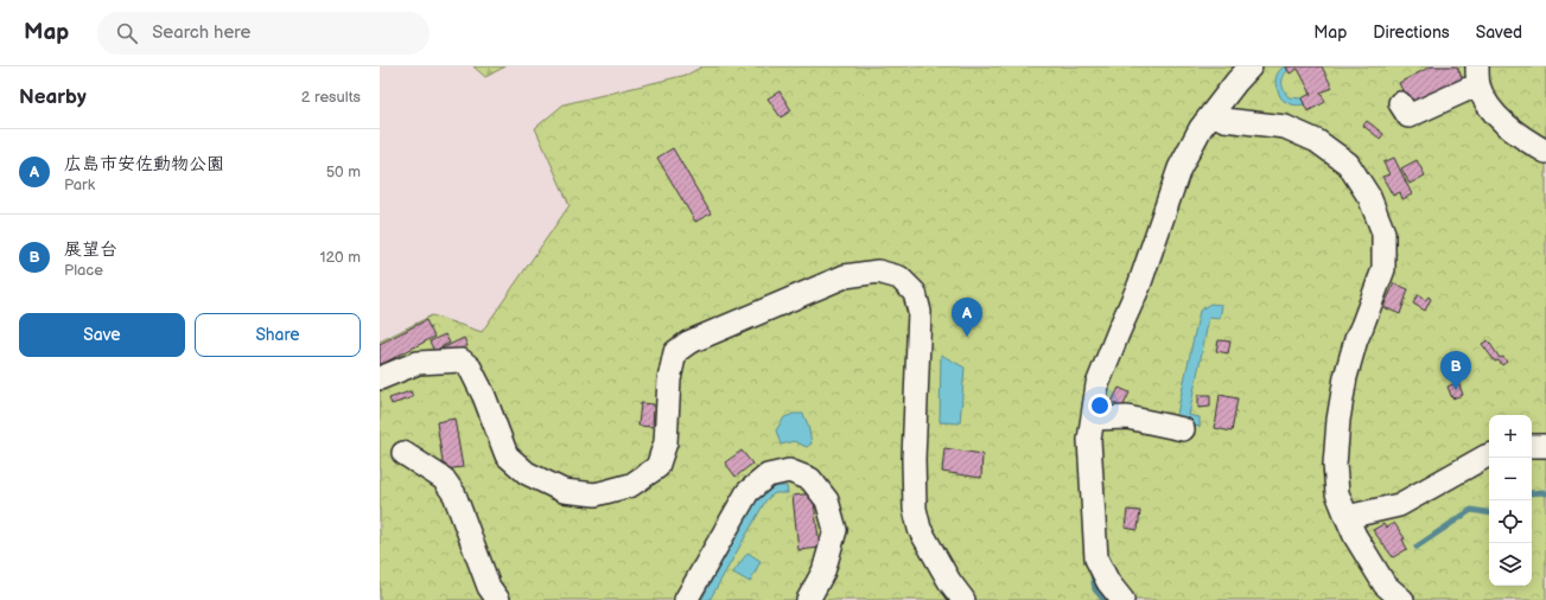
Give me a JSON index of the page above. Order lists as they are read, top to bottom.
{
  "page": {
    "header": "Map",
    "search": "Search here",
    "nav": ["Map", "Directions", "Saved"],
    "heading": ["Nearby", "2 results"],
    "list": [
      {
        "mark": "A",
        "name": "広島市安佐動物公園",
        "note": "Park",
        "value": "50 m"
      },
      {
        "mark": "B",
        "name": "展望台",
        "note": "Place",
        "value": "120 m"
      }
    ],
    "pins": ["A", "B"],
    "buttons": ["Save", "Share"],
    "map_buttons": ["+", "−"]
  }
}
